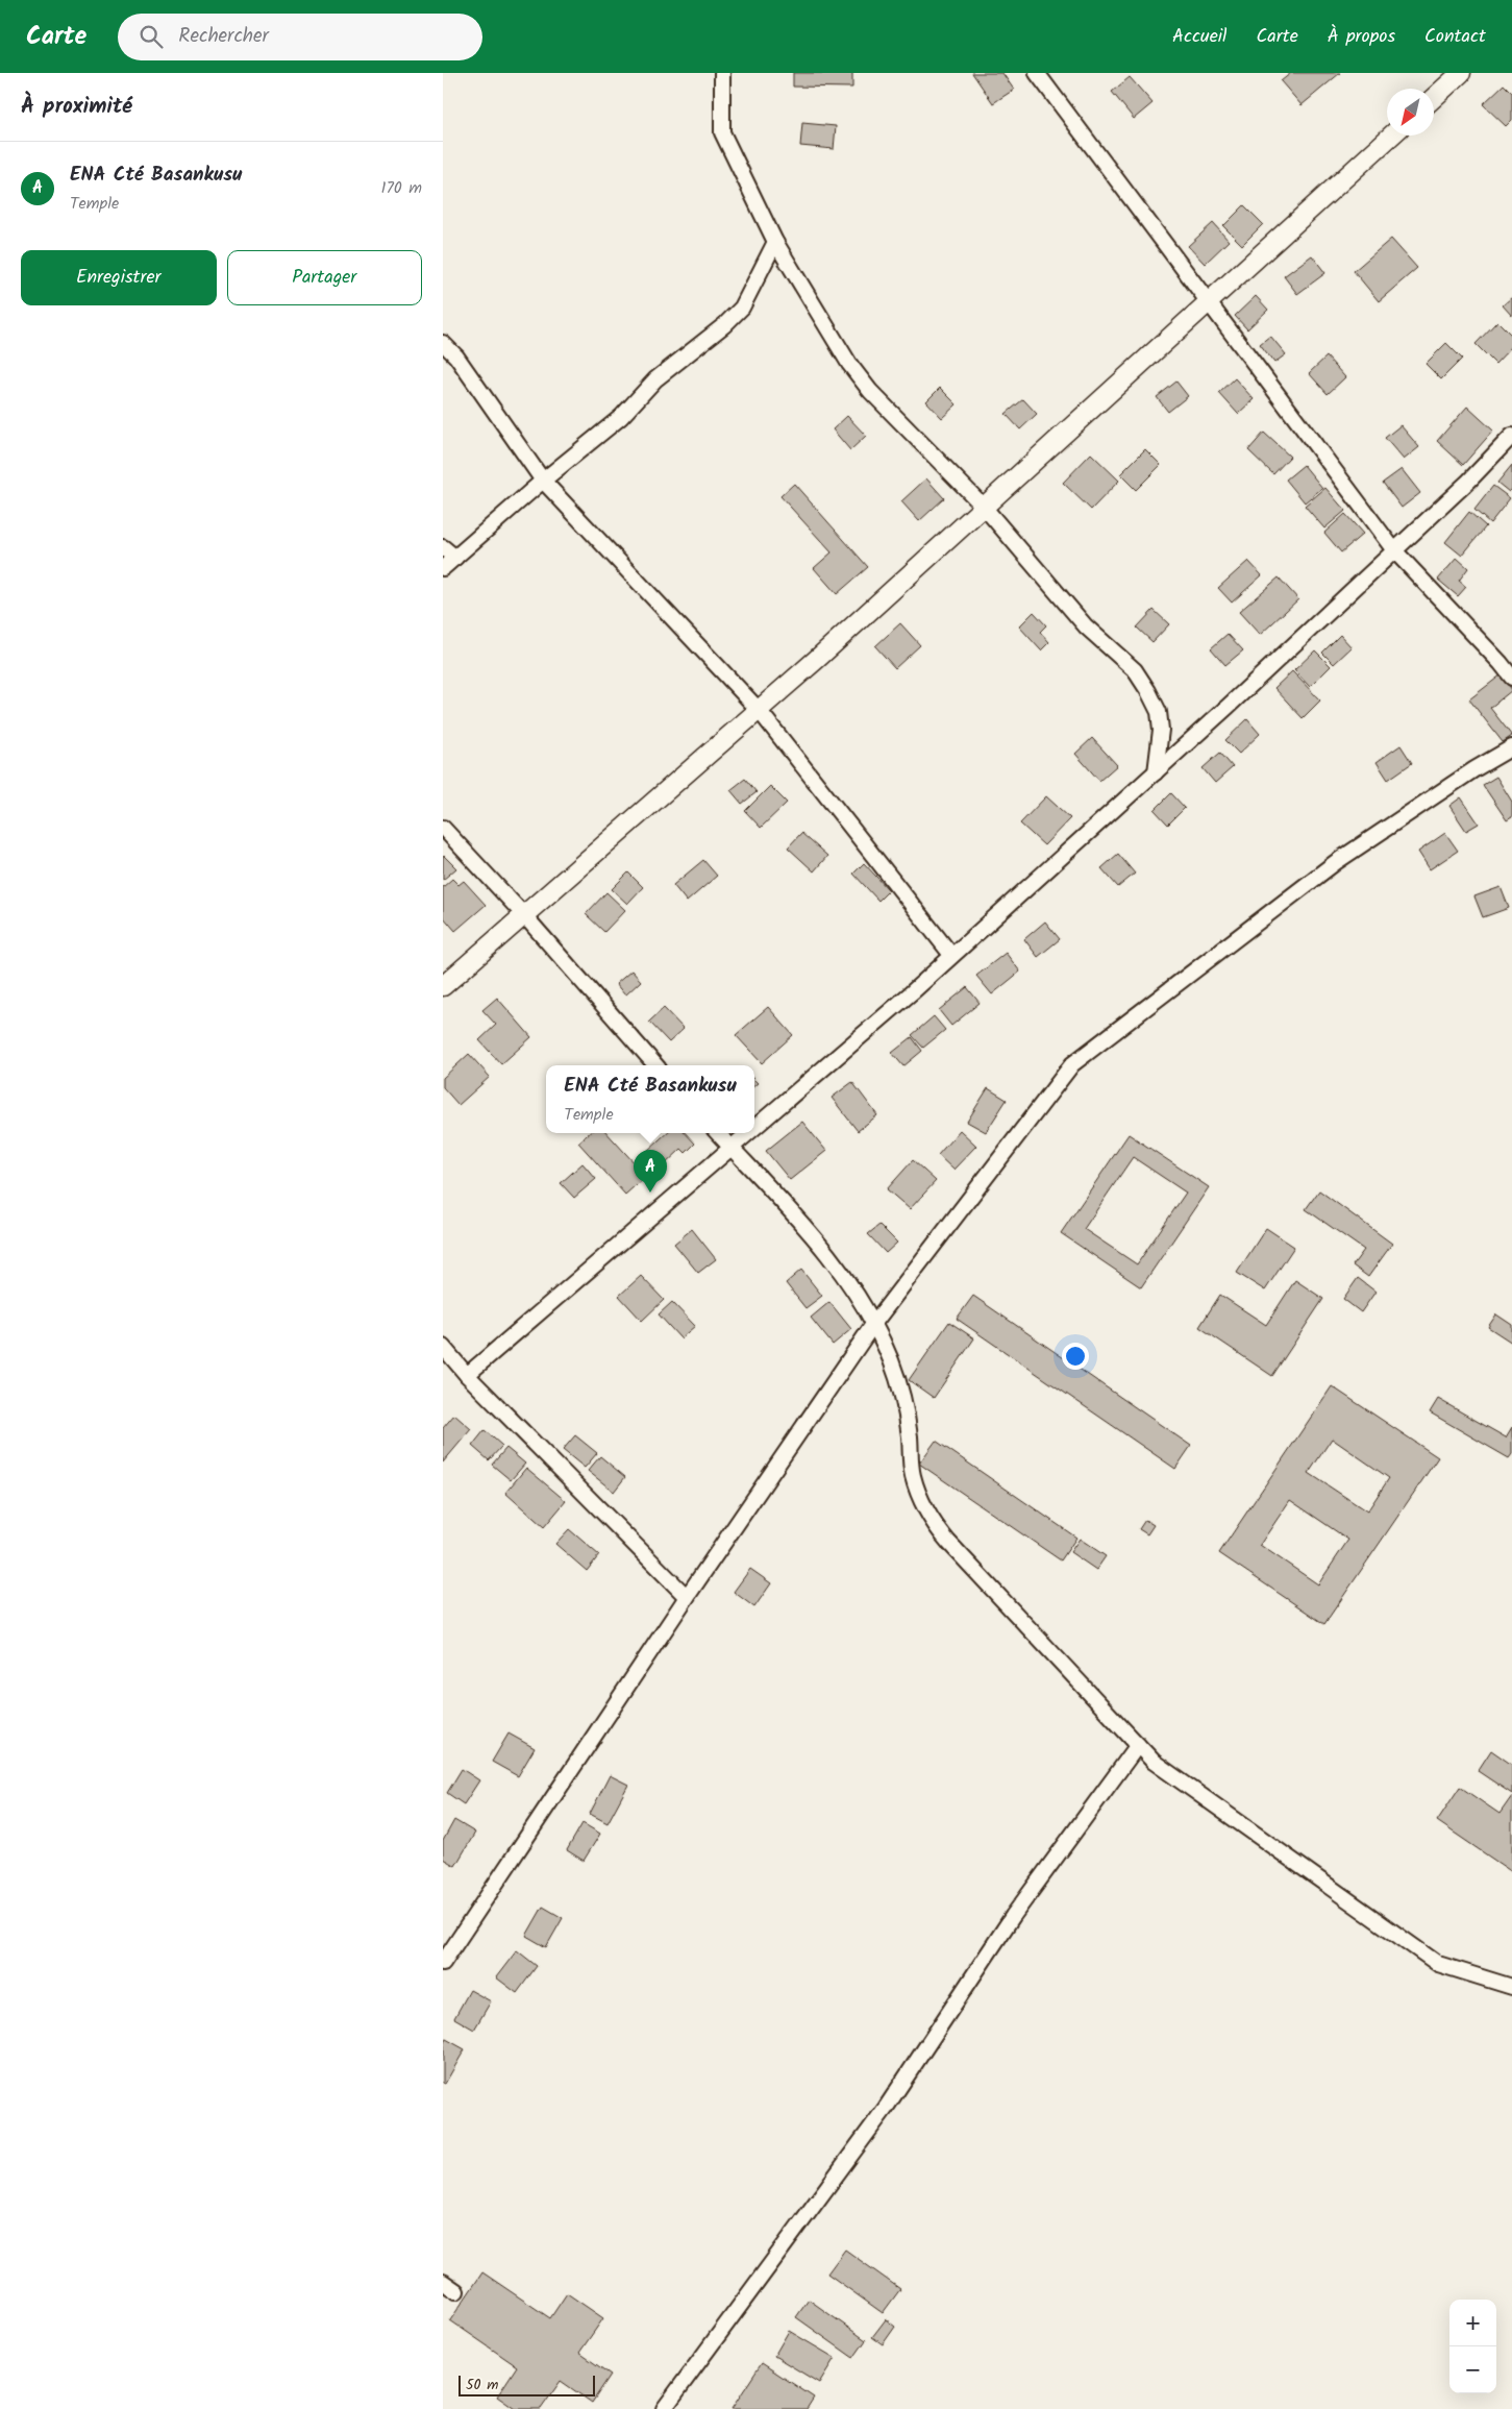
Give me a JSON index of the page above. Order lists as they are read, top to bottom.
{
  "scale_bar": "50 m",
  "north": "bottom left",
  "page": {
    "header": "Carte",
    "search": "Rechercher",
    "nav": [
      "Accueil",
      "Carte",
      "À propos",
      "Contact"
    ],
    "heading": "À proximité",
    "list": [
      {
        "mark": "A",
        "name": "ENA Cté Basankusu",
        "note": "Temple",
        "value": "170 m"
      }
    ],
    "buttons": ["Enregistrer", "Partager"],
    "popup": ["ENA Cté Basankusu", "Temple"],
    "pins": "A",
    "map_buttons": ["+", "−"],
    "scale": "50 m"
  }
}
